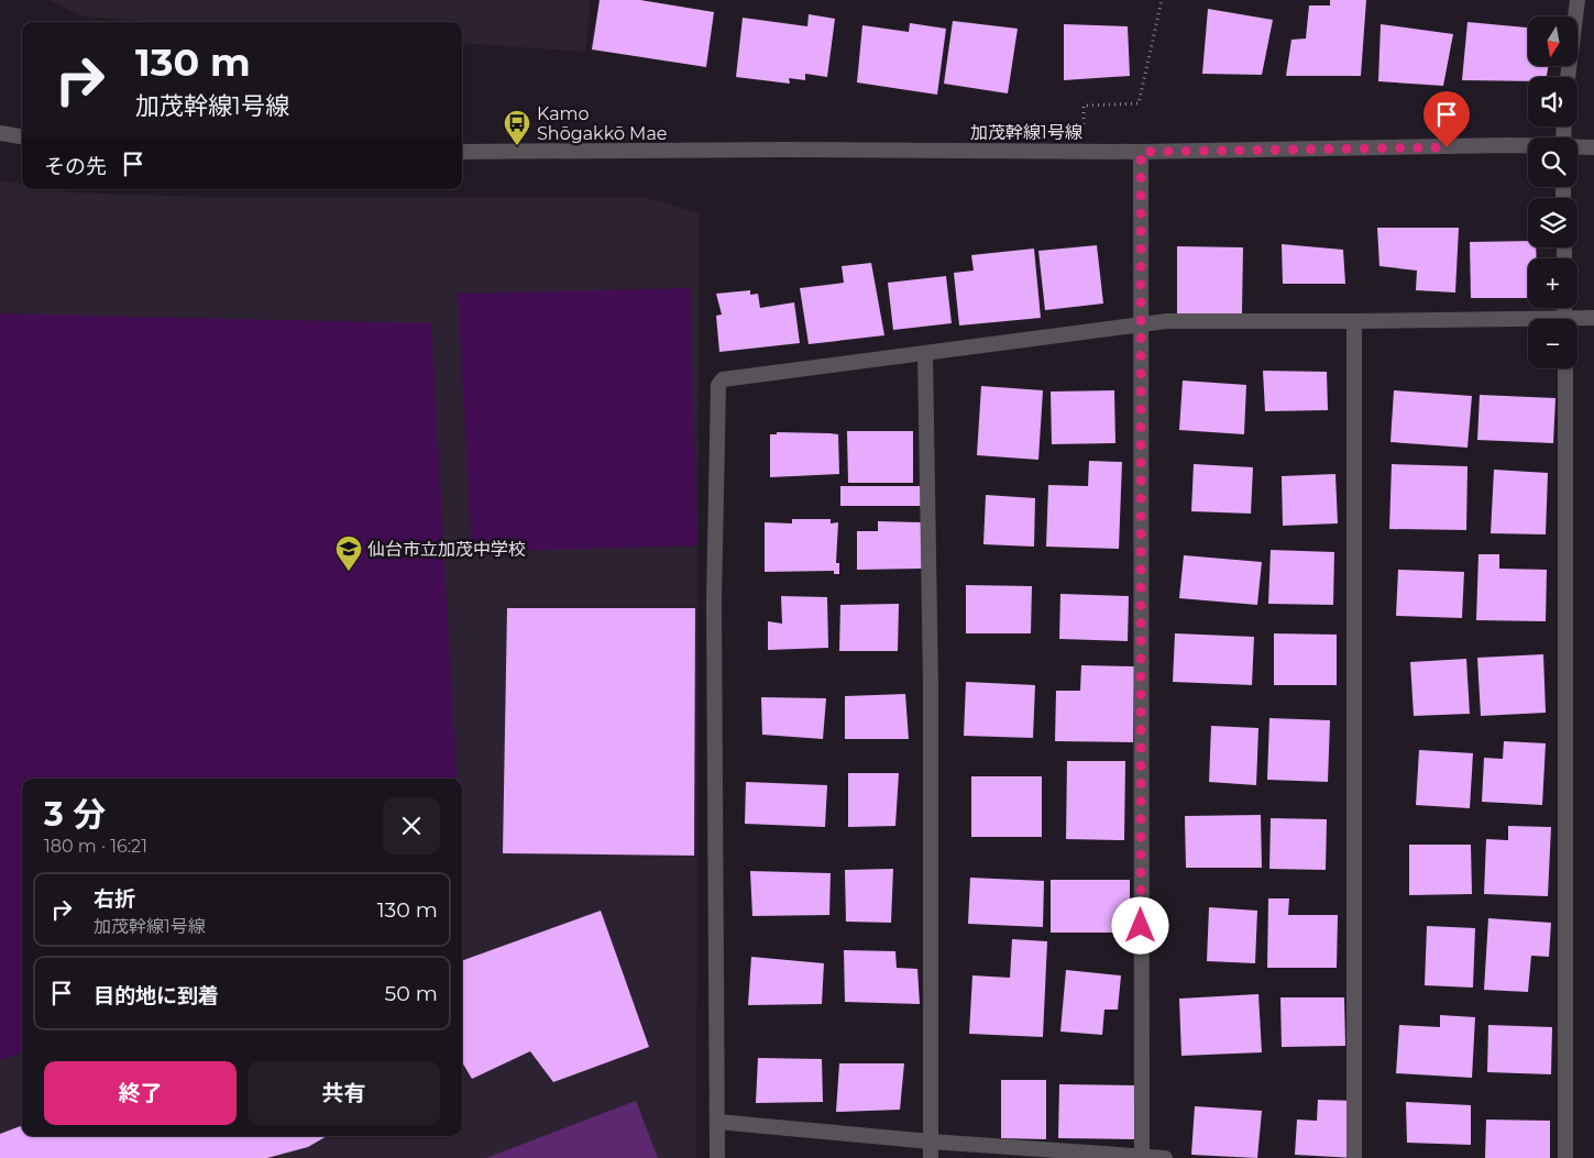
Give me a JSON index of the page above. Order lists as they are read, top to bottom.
{
  "streets": {
    "street": ["加茂幹線1号線"]
  },
  "places": {
    "bus stop": ["Kamo Shōgakkō Mae"],
    "school or university": ["仙台市立加茂中学校"]
  },
  "north": "bottom",
  "page": {
    "map_buttons": ["+", "−"],
    "turn": ["130 m", "加茂幹線1号線"],
    "then": "その先",
    "heading": ["3 分", "180 m · 16:21"],
    "list": [
      {
        "name": "右折",
        "note": "加茂幹線1号線",
        "value": "130 m"
      },
      {
        "name": "目的地に到着",
        "value": "50 m"
      }
    ],
    "buttons": ["終了", "共有"]
  }
}
